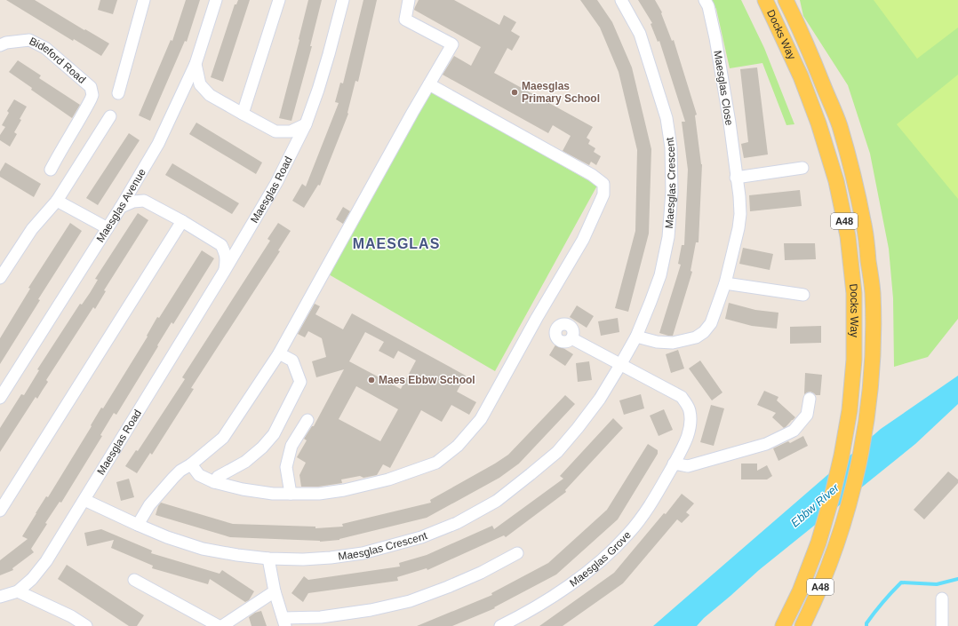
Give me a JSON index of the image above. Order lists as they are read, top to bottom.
{
  "streets": {
    "main road": ["Docks Way", "A48"],
    "street": [
      "Bideford Road",
      "Maesglas Close",
      "Maesglas Crescent",
      "Maesglas Road",
      "Maesglas Avenue",
      "Maesglas Grove"
    ]
  },
  "crossings": [
    ["Maesglas Close", "Maesglas Crescent"],
    ["Maesglas Crescent", "Maesglas Road"],
    ["Maesglas Crescent", "Maesglas Grove"],
    ["Maesglas Road", "Maesglas Avenue"]
  ],
  "districts": ["MAESGLAS"],
  "water": ["Ebbw River"],
  "places": ["Maesglas Primary School", "Maes Ebbw School"]
}
